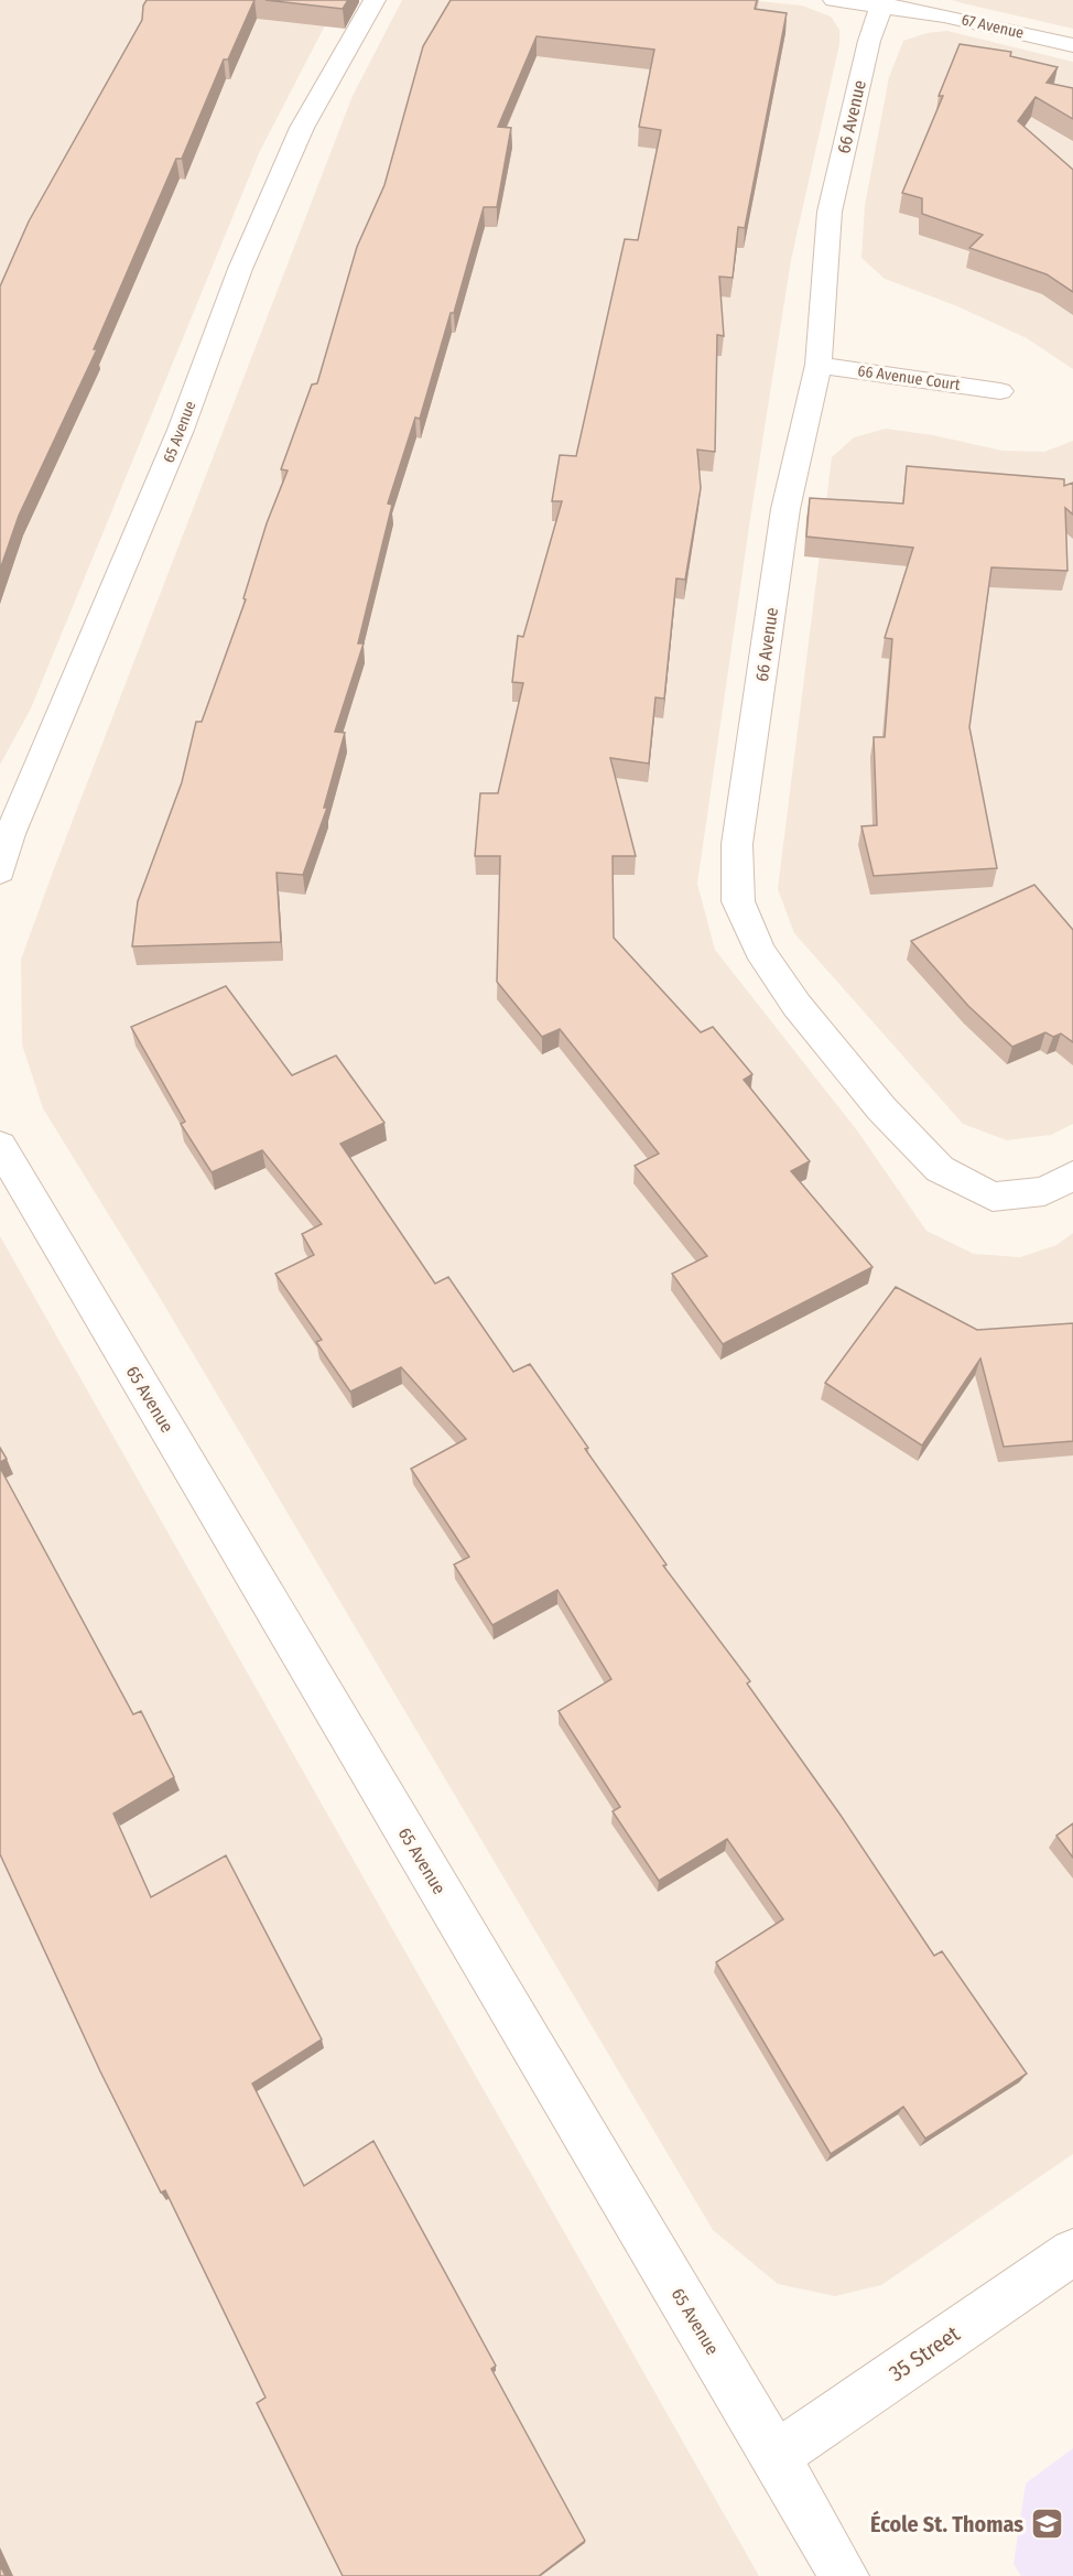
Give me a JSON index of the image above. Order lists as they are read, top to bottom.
{
  "streets": {
    "street": [
      "67 Avenue",
      "66 Avenue",
      "66 Avenue Court",
      "65 Avenue",
      "35 Street"
    ]
  },
  "crossings": [
    ["67 Avenue", "66 Avenue"],
    ["66 Avenue", "66 Avenue Court"],
    ["65 Avenue", "35 Street"]
  ],
  "places": {
    "school or university": ["École St. Thomas"]
  }
}
